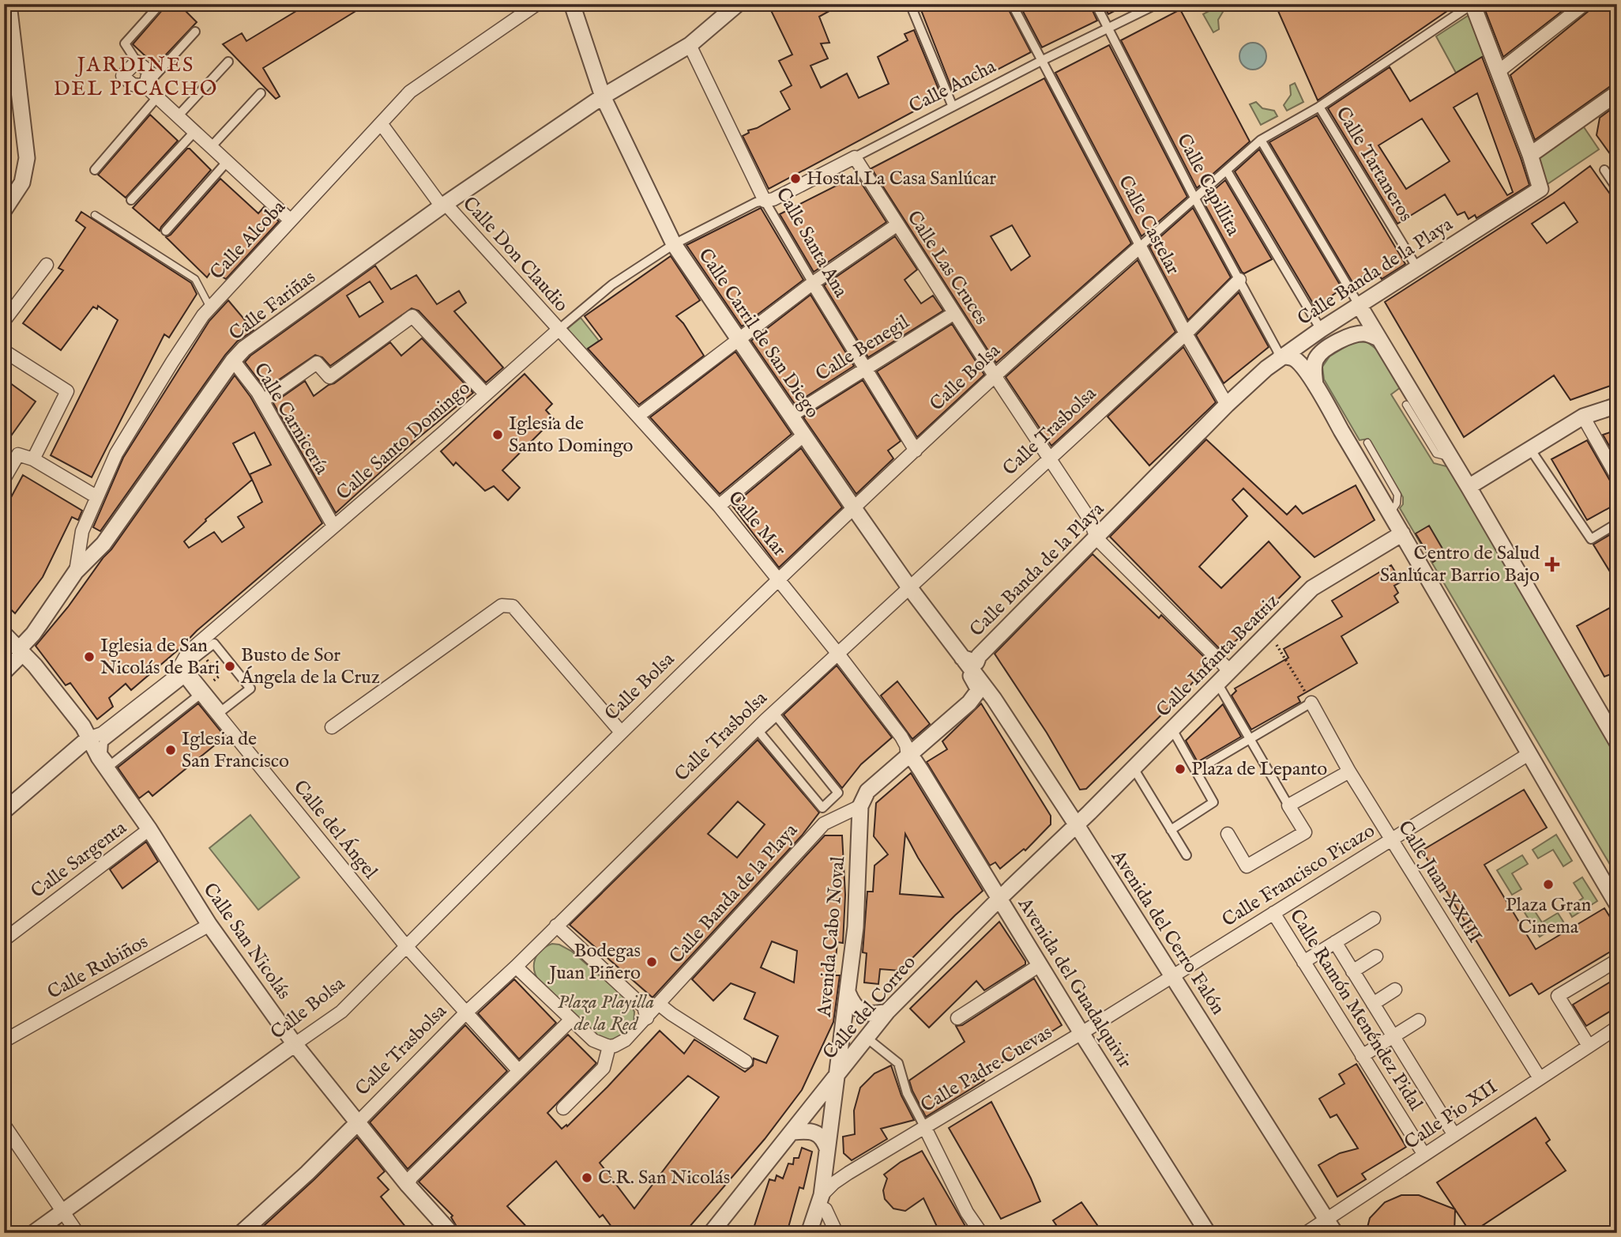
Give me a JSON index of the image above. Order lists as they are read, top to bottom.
{
  "streets": {
    "street": [
      "Calle Ancha",
      "Calle Tartaneros",
      "Calle Capillita",
      "Calle Castelar",
      "Calle Alcoba",
      "Calle Santa Ana",
      "Calle Don Claudio",
      "Calle Las Cruces",
      "Calle Banda de la Playa",
      "Calle Fariñas",
      "Calle Carril de San Diego",
      "Calle Benegil",
      "Calle Bolsa",
      "Calle Carnicería",
      "Calle Trasbolsa",
      "Calle Santo Domingo",
      "Calle Mar",
      "Calle Infanta Beatriz",
      "Calle del Ángel",
      "Calle Sargenta",
      "Calle Francisco Picazo",
      "Calle Juan XXIII",
      "Avenida del Cerro Falón",
      "Avenida Cabo Noval",
      "Calle San Nicolás",
      "Calle Rubiños",
      "Avenida del Guadalquivir",
      "Calle del Correo",
      "Calle Ramón Menéndez Pidal",
      "Calle Padre Cuevas",
      "Calle Pio XII"
    ]
  },
  "crossings": [
    ["Calle Ancha", "Calle Capillita"],
    ["Calle Ancha", "Calle Castelar"],
    ["Calle Ancha", "Calle Santa Ana"],
    ["Calle Ancha", "Calle Las Cruces"],
    ["Calle Ancha", "Calle Santo Domingo"],
    ["Calle Tartaneros", "Calle Banda de la Playa"],
    ["Calle Tartaneros", "Calle Bolsa"],
    ["Calle Capillita", "Calle Banda de la Playa"],
    ["Calle Capillita", "Calle Bolsa"],
    ["Calle Capillita", "Calle Trasbolsa"],
    ["Calle Castelar", "Calle Banda de la Playa"],
    ["Calle Castelar", "Calle Bolsa"],
    ["Calle Castelar", "Calle Trasbolsa"],
    ["Calle Alcoba", "Calle Don Claudio"],
    ["Calle Alcoba", "Calle Fariñas"],
    ["Calle Santa Ana", "Calle Fariñas"],
    ["Calle Santa Ana", "Calle Benegil"],
    ["Calle Santa Ana", "Calle Bolsa"],
    ["Calle Santa Ana", "Calle Santo Domingo"],
    ["Calle Don Claudio", "Calle Fariñas"],
    ["Calle Don Claudio", "Calle Santo Domingo"],
    ["Calle Don Claudio", "Calle Mar"],
    ["Calle Las Cruces", "Calle Banda de la Playa"],
    ["Calle Las Cruces", "Calle Benegil"],
    ["Calle Las Cruces", "Calle Bolsa"],
    ["Calle Las Cruces", "Calle Trasbolsa"],
    ["Calle Banda de la Playa", "Calle Carril de San Diego"],
    ["Calle Banda de la Playa", "Calle Mar"],
    ["Calle Banda de la Playa", "Avenida del Cerro Falón"],
    ["Calle Banda de la Playa", "Avenida Cabo Noval"],
    ["Calle Banda de la Playa", "Avenida del Guadalquivir"],
    ["Calle Fariñas", "Calle Carril de San Diego"],
    ["Calle Fariñas", "Calle Carnicería"],
    ["Calle Fariñas", "Calle San Nicolás"],
    ["Calle Carril de San Diego", "Calle Benegil"],
    ["Calle Carril de San Diego", "Calle Bolsa"],
    ["Calle Carril de San Diego", "Calle Trasbolsa"],
    ["Calle Carril de San Diego", "Calle Santo Domingo"],
    ["Calle Carril de San Diego", "Avenida del Cerro Falón"],
    ["Calle Bolsa", "Calle Mar"],
    ["Calle Bolsa", "Calle del Ángel"],
    ["Calle Bolsa", "Calle San Nicolás"],
    ["Calle Carnicería", "Calle Santo Domingo"],
    ["Calle Trasbolsa", "Calle Mar"],
    ["Calle Trasbolsa", "Calle del Ángel"],
    ["Calle Trasbolsa", "Calle San Nicolás"],
    ["Calle Santo Domingo", "Calle Mar"],
    ["Calle Santo Domingo", "Calle del Ángel"],
    ["Calle Santo Domingo", "Calle San Nicolás"],
    ["Calle Mar", "Avenida del Guadalquivir"],
    ["Calle Infanta Beatriz", "Avenida del Cerro Falón"],
    ["Calle Infanta Beatriz", "Calle del Correo"],
    ["Calle Sargenta", "Calle San Nicolás"],
    ["Calle Francisco Picazo", "Calle Juan XXIII"],
    ["Calle Francisco Picazo", "Avenida del Cerro Falón"],
    ["Calle Francisco Picazo", "Calle Ramón Menéndez Pidal"],
    ["Calle Francisco Picazo", "Calle Padre Cuevas"],
    ["Calle Juan XXIII", "Calle Pio XII"],
    ["Avenida del Cerro Falón", "Calle del Correo"],
    ["Avenida del Cerro Falón", "Calle Padre Cuevas"],
    ["Avenida del Cerro Falón", "Calle Pio XII"],
    ["Avenida Cabo Noval", "Calle del Correo"],
    ["Avenida Cabo Noval", "Calle Padre Cuevas"],
    ["Calle San Nicolás", "Calle Rubiños"],
    ["Avenida del Guadalquivir", "Calle del Correo"],
    ["Avenida del Guadalquivir", "Calle Padre Cuevas"],
    ["Calle Ramón Menéndez Pidal", "Calle Pio XII"]
  ],
  "districts": ["JARDINES DEL PICACHO"],
  "parks": ["Plaza Playilla de la Red"],
  "places": {
    "other": [
      "Hostal La Casa Sanlúcar",
      "Iglesia de Santo Domingo",
      "Iglesia de San Nicolás de Bari",
      "Busto de Sor Ángela de la Cruz",
      "Iglesia de San Francisco",
      "Plaza de Lepanto",
      "Plaza Gran Cinema",
      "Bodegas Juan Piñero",
      "C.R. San Nicolás"
    ],
    "health": ["Centro de Salud Sanlúcar Barrio Bajo"]
  }
}
